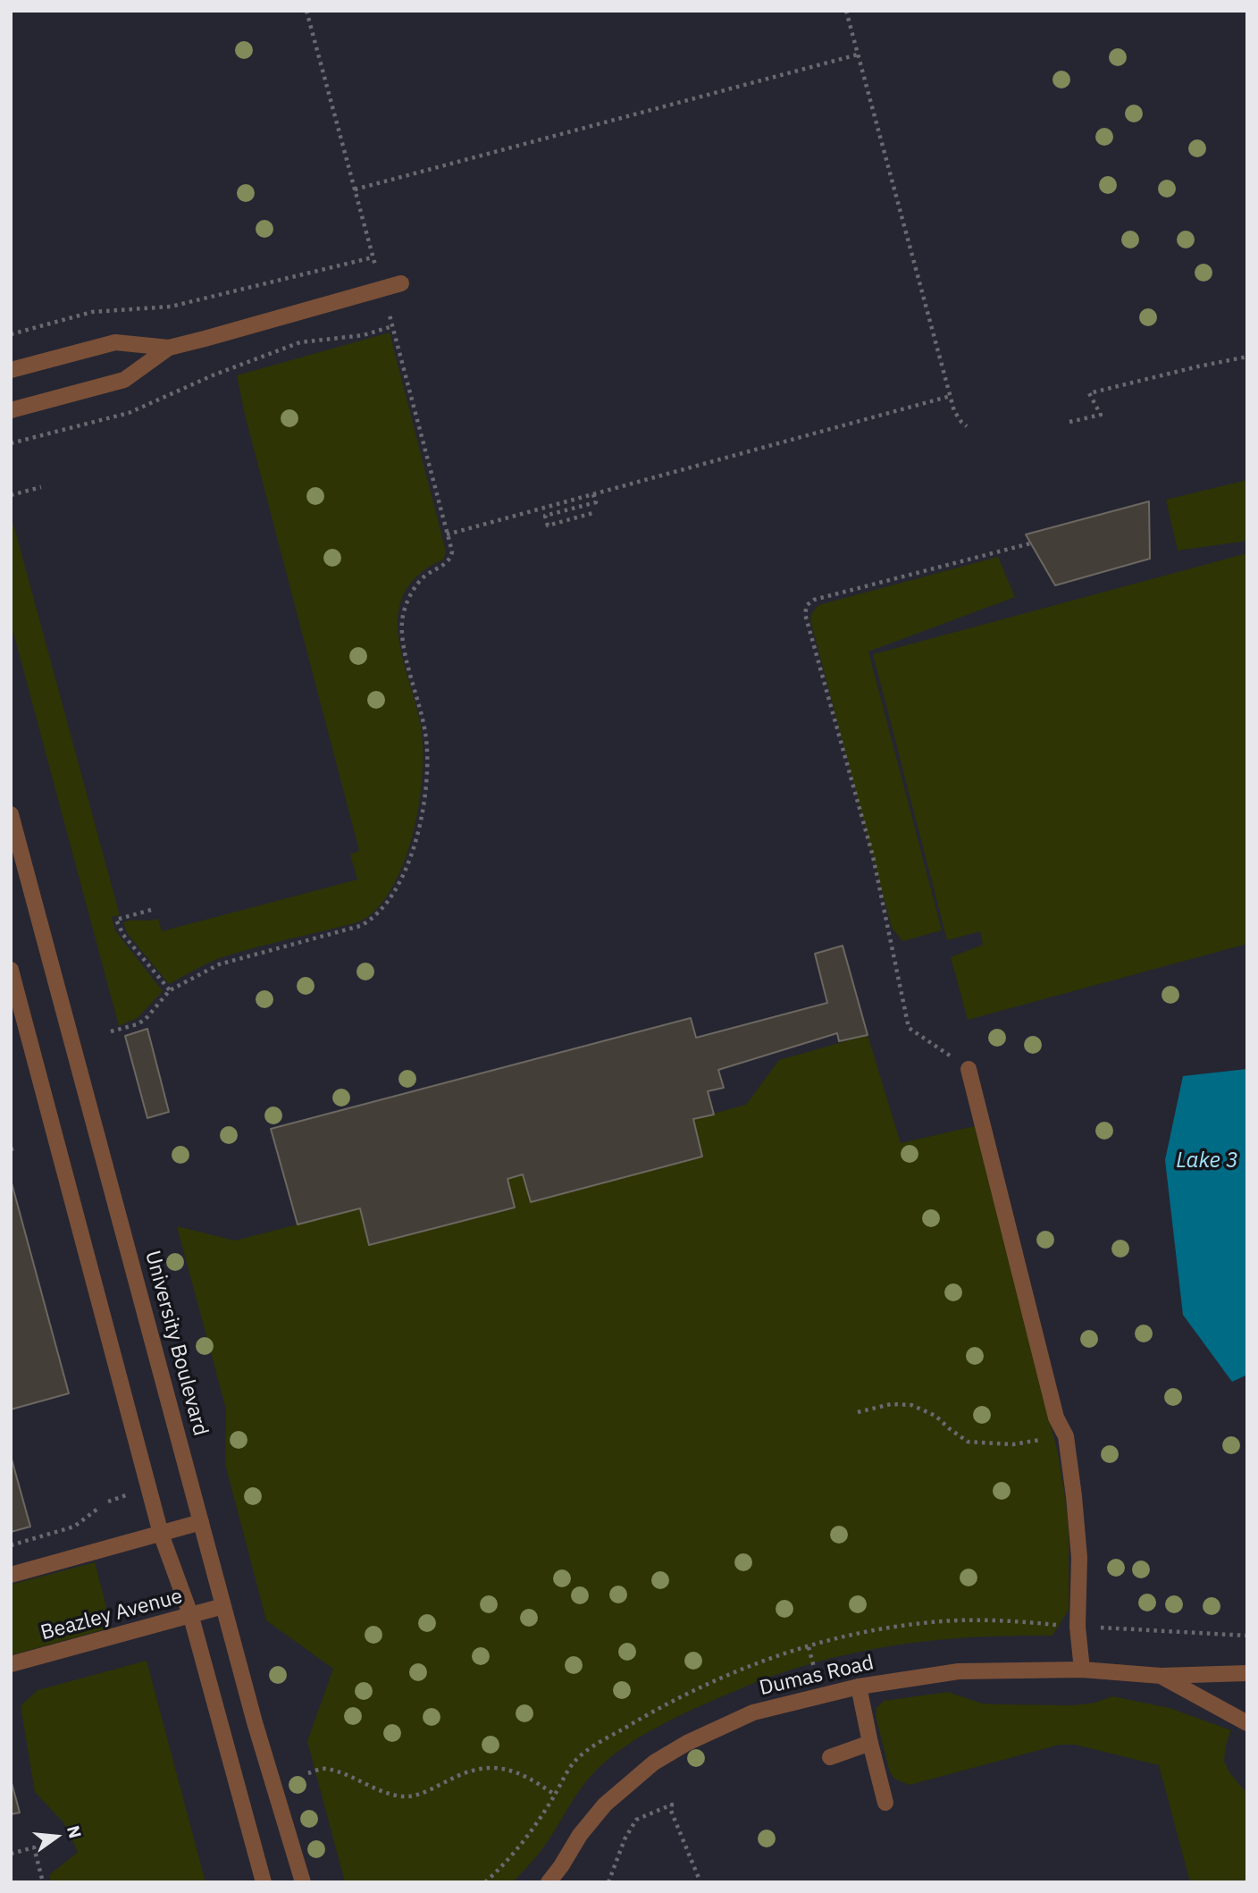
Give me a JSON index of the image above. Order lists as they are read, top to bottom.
{
  "streets": {
    "street": ["University Boulevard", "Beazley Avenue", "Dumas Road"]
  },
  "crossings": [
    ["University Boulevard", "Beazley Avenue"]
  ],
  "water": ["Lake 3"],
  "north": "right"
}
